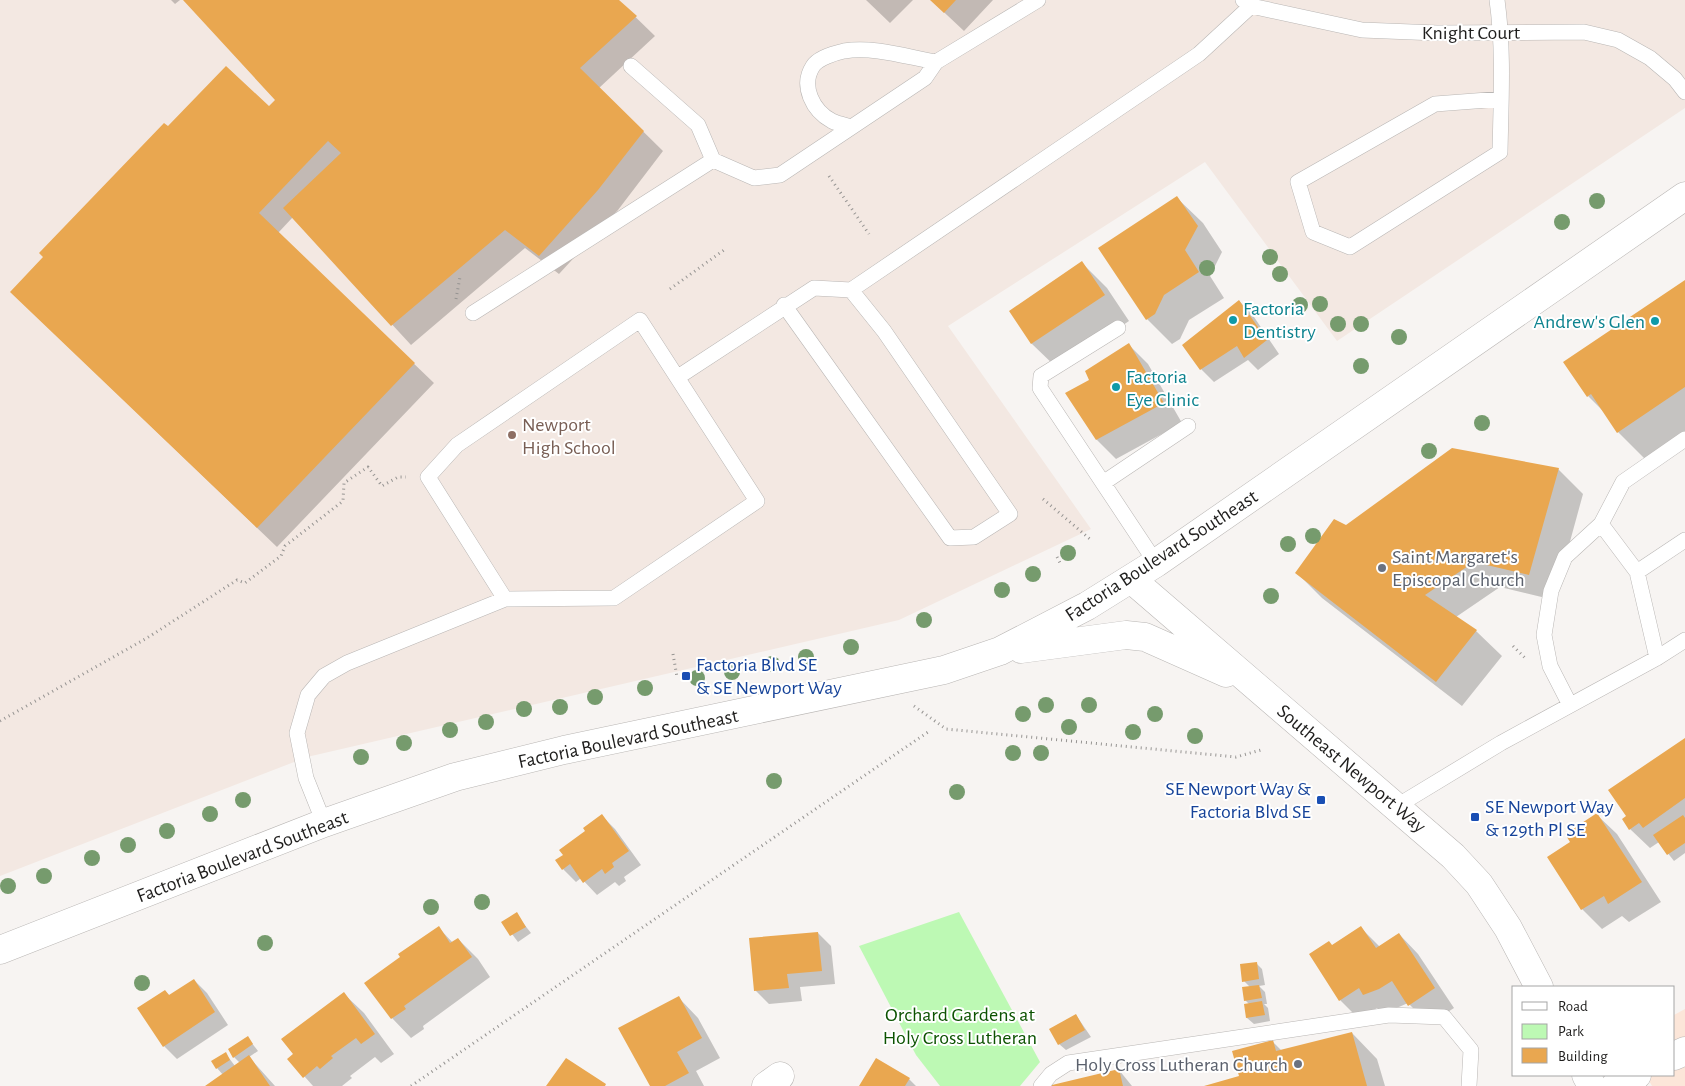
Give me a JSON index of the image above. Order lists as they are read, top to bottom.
{
  "streets": {
    "main road": ["Factoria Boulevard Southeast", "Southeast Newport Way"],
    "lane": ["Knight Court"]
  },
  "crossings": [
    ["Factoria Boulevard Southeast", "Southeast Newport Way"]
  ],
  "parks": ["Orchard Gardens at Holy Cross Lutheran"],
  "places": {
    "other": [
      "Factoria Dentistry",
      "Andrew's Glen",
      "Factoria Eye Clinic",
      "Newport High School",
      "Saint Margaret's Episcopal Church",
      "Holy Cross Lutheran Church"
    ],
    "transit": ["Factoria Blvd SE & SE Newport Way", "SE Newport Way & Factoria Blvd SE", "SE Newport Way & 129th Pl SE"]
  },
  "legend": ["Road", "Park", "Building"]
}
